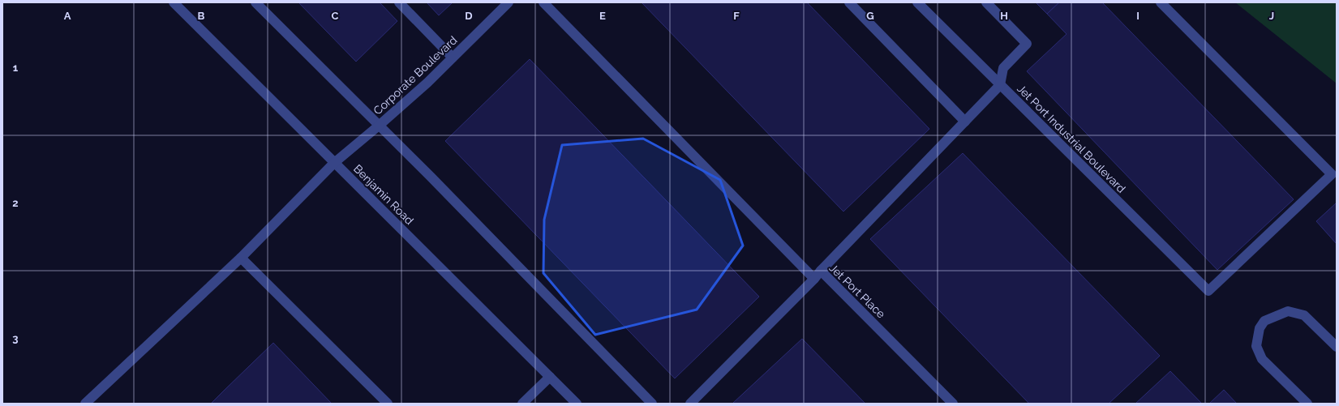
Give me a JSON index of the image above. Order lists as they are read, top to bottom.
{
  "streets": {
    "street": [
      "Corporate Boulevard",
      "Jet Port Industrial Boulevard",
      "Benjamin Road",
      "Jet Port Place"
    ]
  },
  "crossings": [
    ["Corporate Boulevard", "Benjamin Road"]
  ],
  "grid": {
    "columns": [
      "A",
      "B",
      "C",
      "D",
      "E",
      "F",
      "G",
      "H",
      "I",
      "J"
    ],
    "rows": ["1", "2", "3"]
  }
}
